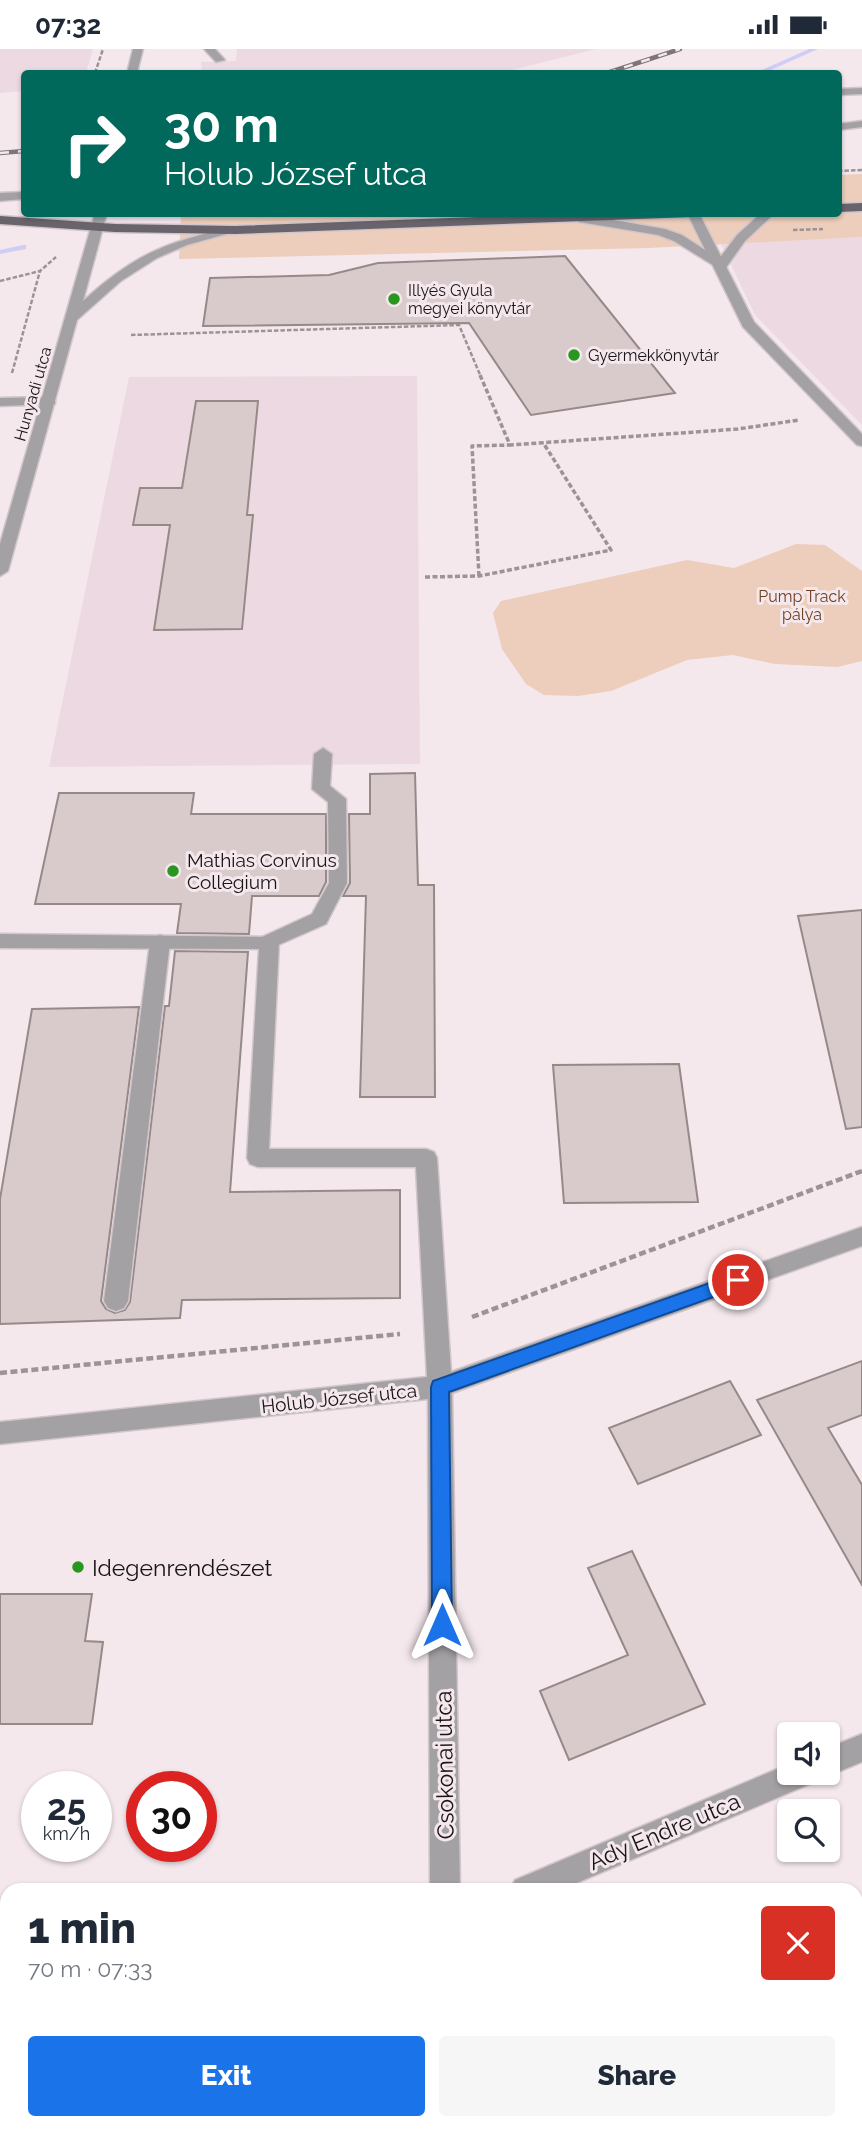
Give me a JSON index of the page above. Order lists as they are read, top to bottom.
{
  "streets": {
    "street": [
      "Hunyadi utca",
      "Holub József utca",
      "Csokonai utca",
      "Ady Endre utca"
    ]
  },
  "crossings": [
    ["Holub József utca", "Csokonai utca"]
  ],
  "parks": ["Pump Track pálya"],
  "places": [
    "Illyés Gyula megyei könyvtár",
    "Gyermekkönyvtár",
    "Mathias Corvinus Collegium",
    "Idegenrendészet"
  ],
  "page": {
    "status": "07:32",
    "turn": ["30 m", "Holub József utca"],
    "speed": "25 km/h",
    "limit": "30",
    "heading": ["1 min", "70 m · 07:33"],
    "buttons": ["Exit", "Share"]
  }
}
